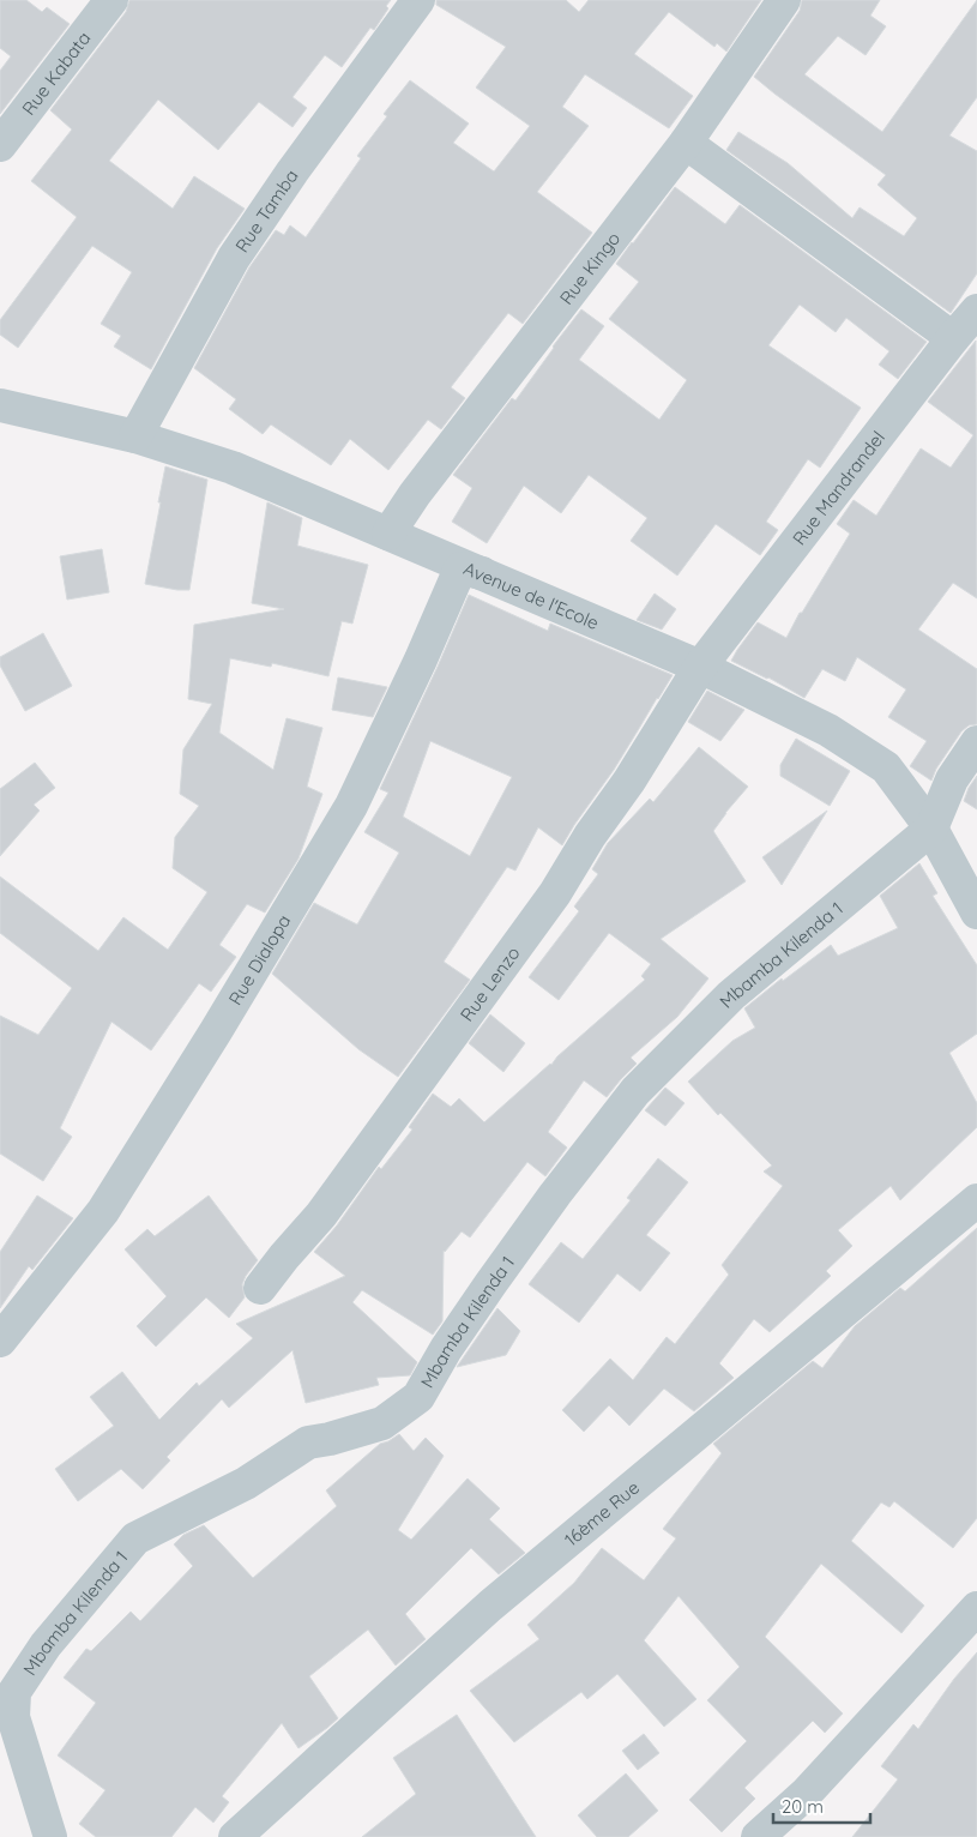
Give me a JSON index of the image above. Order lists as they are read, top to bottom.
{
  "streets": {
    "street": [
      "Rue Kabata",
      "Rue Tamba",
      "Rue Kingo",
      "Rue Mandrandel",
      "Avenue de l'Ecole",
      "Mbamba Kilenda 1",
      "Rue Dialopa",
      "Rue Lenzo",
      "16ème Rue"
    ]
  },
  "crossings": [
    ["Rue Tamba", "Avenue de l'Ecole"],
    ["Rue Kingo", "Avenue de l'Ecole"],
    ["Rue Mandrandel", "Avenue de l'Ecole"],
    ["Rue Mandrandel", "Rue Lenzo"],
    ["Avenue de l'Ecole", "Mbamba Kilenda 1"],
    ["Avenue de l'Ecole", "Rue Dialopa"],
    ["Avenue de l'Ecole", "Rue Lenzo"]
  ],
  "scale_bar": "20 m"
}
